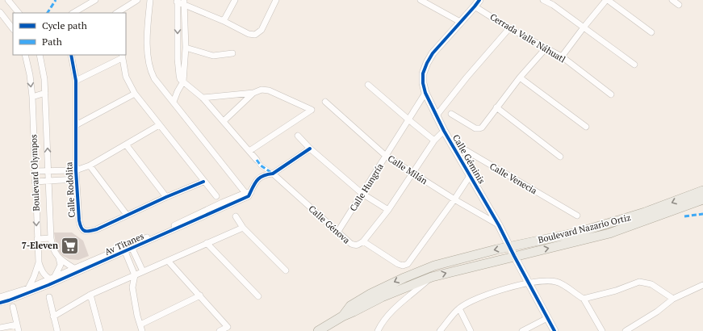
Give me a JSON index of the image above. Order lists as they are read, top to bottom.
{
  "streets": {
    "main road": ["Boulevard Nazario Ortiz"],
    "street": [
      "Cerrada Valle Náhuatl",
      "Calle Géminis",
      "Calle Milán",
      "Boulevard Olympos",
      "Calle Venecia",
      "Calle Hungría",
      "Calle Rodolita",
      "Calle Génova",
      "Av Titanes"
    ]
  },
  "crossings": [
    ["Cerrada Valle Náhuatl", "Calle Géminis"],
    ["Calle Géminis", "Calle Milán"],
    ["Calle Géminis", "Calle Venecia"],
    ["Calle Géminis", "Calle Hungría"],
    ["Calle Géminis", "Boulevard Nazario Ortiz"],
    ["Calle Milán", "Calle Hungría"],
    ["Calle Milán", "Calle Génova"],
    ["Boulevard Olympos", "Av Titanes"],
    ["Calle Hungría", "Calle Génova"]
  ],
  "places": {
    "supermarket": ["7-Eleven"]
  },
  "legend": ["Cycle path", "Path"]
}
